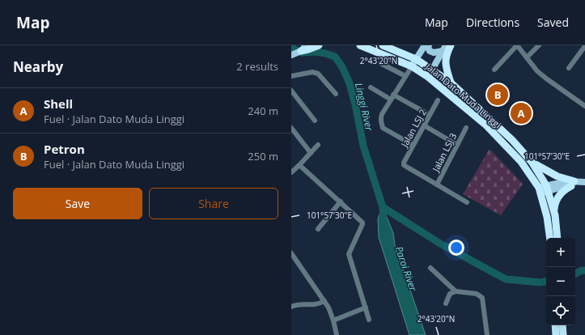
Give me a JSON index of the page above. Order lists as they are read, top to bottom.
{
  "streets": {
    "highway": ["Jalan Dato Muda Linggi"],
    "street": ["Jalan LSJ 2", "Jalan LSJ 3"]
  },
  "crossings": [
    ["Jalan LSJ 2", "Jalan LSJ 3"]
  ],
  "water": ["Linggi River", "Paroi River"],
  "page": {
    "header": "Map",
    "nav": ["Map", "Directions", "Saved"],
    "heading": ["Nearby", "2 results"],
    "pins": ["B", "A"],
    "list": [
      {
        "mark": "A",
        "name": "Shell",
        "note": "Fuel · Jalan Dato Muda Linggi",
        "value": "240 m"
      },
      {
        "mark": "B",
        "name": "Petron",
        "note": "Fuel · Jalan Dato Muda Linggi",
        "value": "250 m"
      }
    ],
    "buttons": ["Save", "Share"],
    "map_buttons": ["+", "−"]
  },
  "coordinates": ["2°43'20\"N", "101°57'30\"E"]
}
